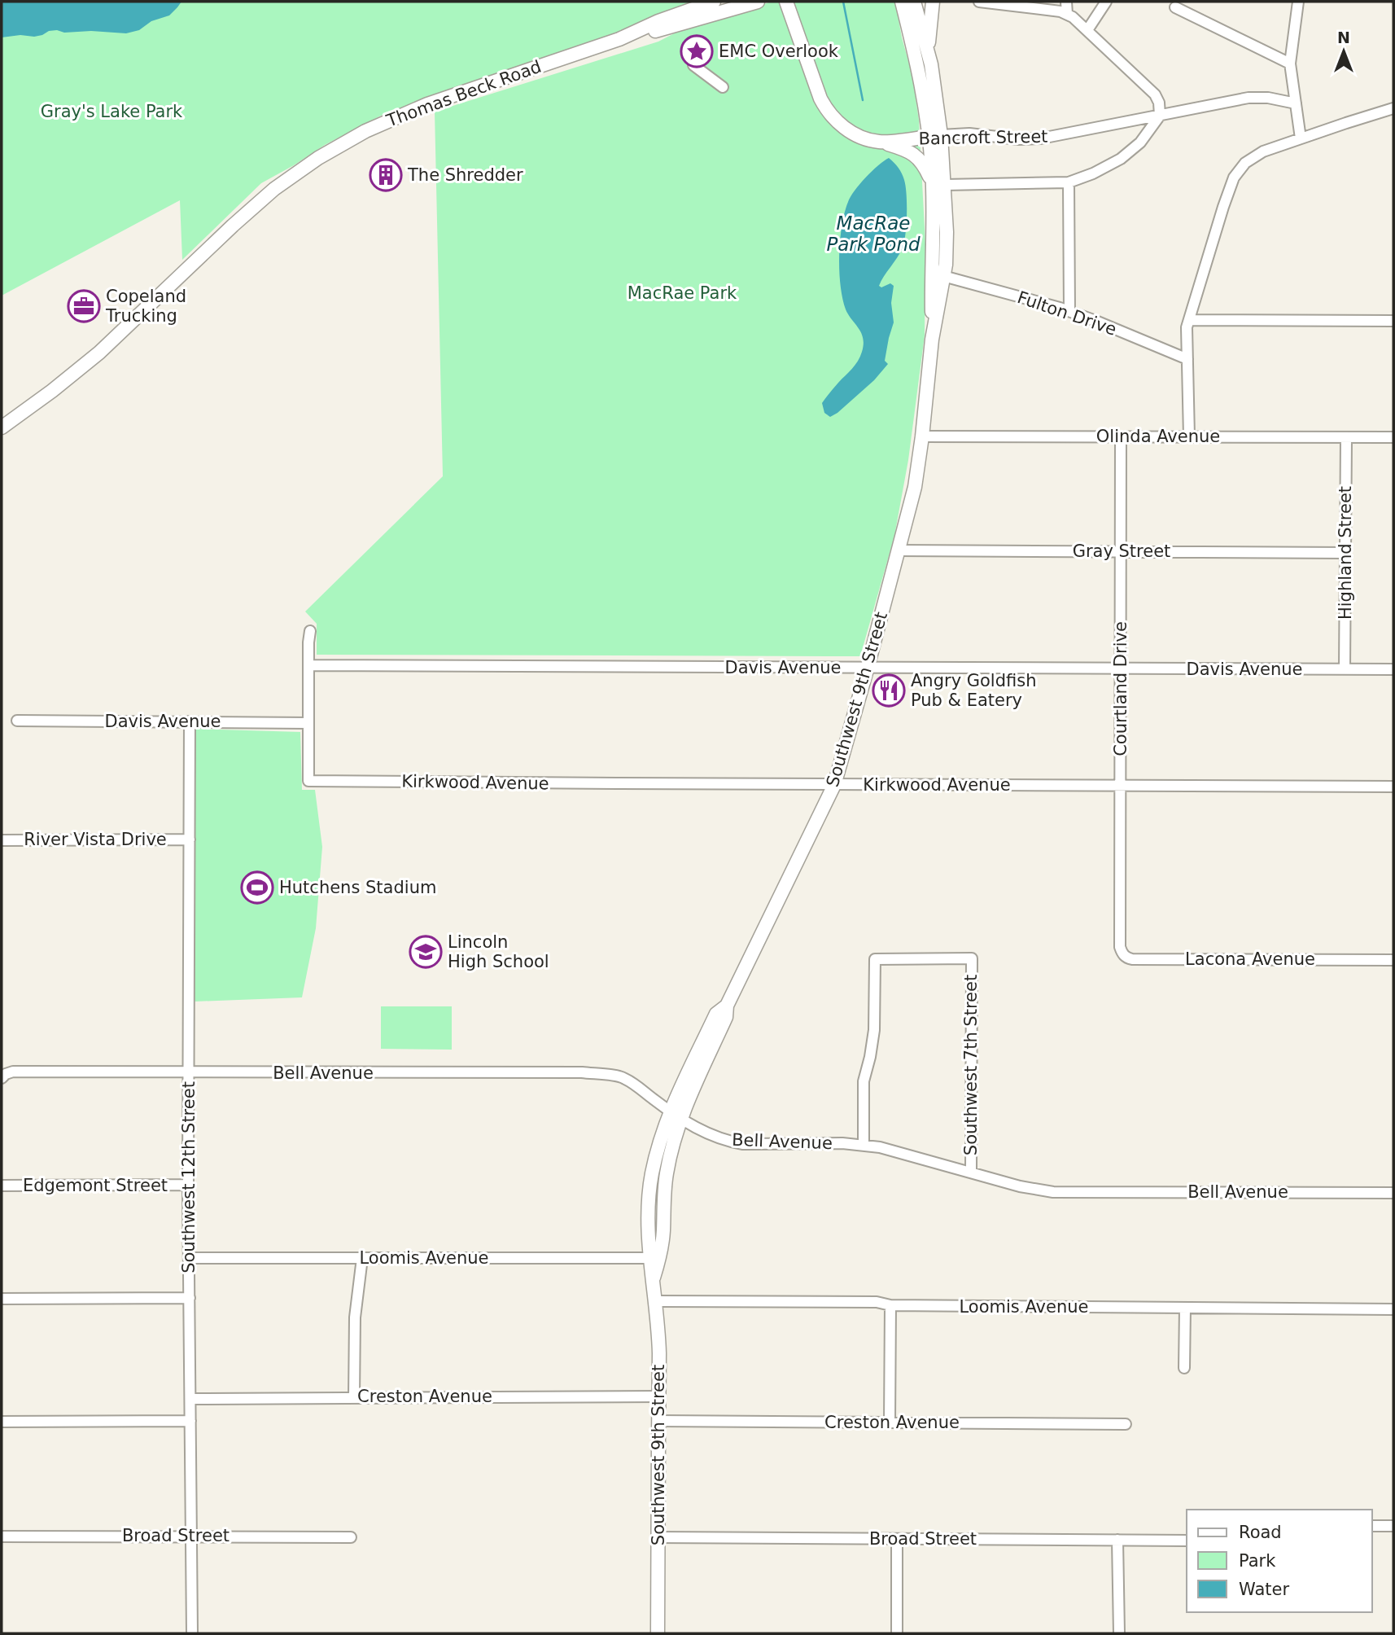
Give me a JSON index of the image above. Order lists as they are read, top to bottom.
{
  "streets": {
    "main road": ["Thomas Beck Road", "Bancroft Street", "Southwest 9th Street"],
    "street": [
      "Fulton Drive",
      "Olinda Avenue",
      "Gray Street",
      "Highland Street",
      "Davis Avenue",
      "Courtland Drive",
      "Kirkwood Avenue",
      "River Vista Drive",
      "Lacona Avenue",
      "Southwest 7th Street",
      "Bell Avenue",
      "Southwest 12th Street",
      "Edgemont Street",
      "Loomis Avenue",
      "Creston Avenue",
      "Broad Street"
    ]
  },
  "crossings": [
    ["Bancroft Street", "Southwest 9th Street"],
    ["Fulton Drive", "Southwest 9th Street"],
    ["Olinda Avenue", "Highland Street"],
    ["Olinda Avenue", "Courtland Drive"],
    ["Olinda Avenue", "Southwest 9th Street"],
    ["Gray Street", "Highland Street"],
    ["Gray Street", "Courtland Drive"],
    ["Gray Street", "Southwest 9th Street"],
    ["Highland Street", "Davis Avenue"],
    ["Davis Avenue", "Courtland Drive"],
    ["Davis Avenue", "Southwest 9th Street"],
    ["Davis Avenue", "Kirkwood Avenue"],
    ["Davis Avenue", "Southwest 12th Street"],
    ["Courtland Drive", "Kirkwood Avenue"],
    ["Courtland Drive", "Lacona Avenue"],
    ["Southwest 9th Street", "Kirkwood Avenue"],
    ["Southwest 9th Street", "Bell Avenue"],
    ["Southwest 9th Street", "Loomis Avenue"],
    ["Southwest 9th Street", "Creston Avenue"],
    ["Southwest 9th Street", "Broad Street"],
    ["River Vista Drive", "Southwest 12th Street"],
    ["Southwest 7th Street", "Bell Avenue"],
    ["Bell Avenue", "Southwest 12th Street"],
    ["Southwest 12th Street", "Edgemont Street"],
    ["Southwest 12th Street", "Loomis Avenue"],
    ["Southwest 12th Street", "Creston Avenue"],
    ["Southwest 12th Street", "Broad Street"]
  ],
  "water": ["MacRae Park Pond"],
  "parks": ["Gray's Lake Park", "MacRae Park"],
  "places": {
    "place": ["EMC Overlook"],
    "building": ["The Shredder"],
    "office": ["Copeland Trucking"],
    "restaurant": ["Angry Goldfish Pub & Eatery"],
    "sports": ["Hutchens Stadium"],
    "school or university": ["Lincoln High School"]
  },
  "legend": ["Road", "Park", "Water"],
  "north": "top"
}
